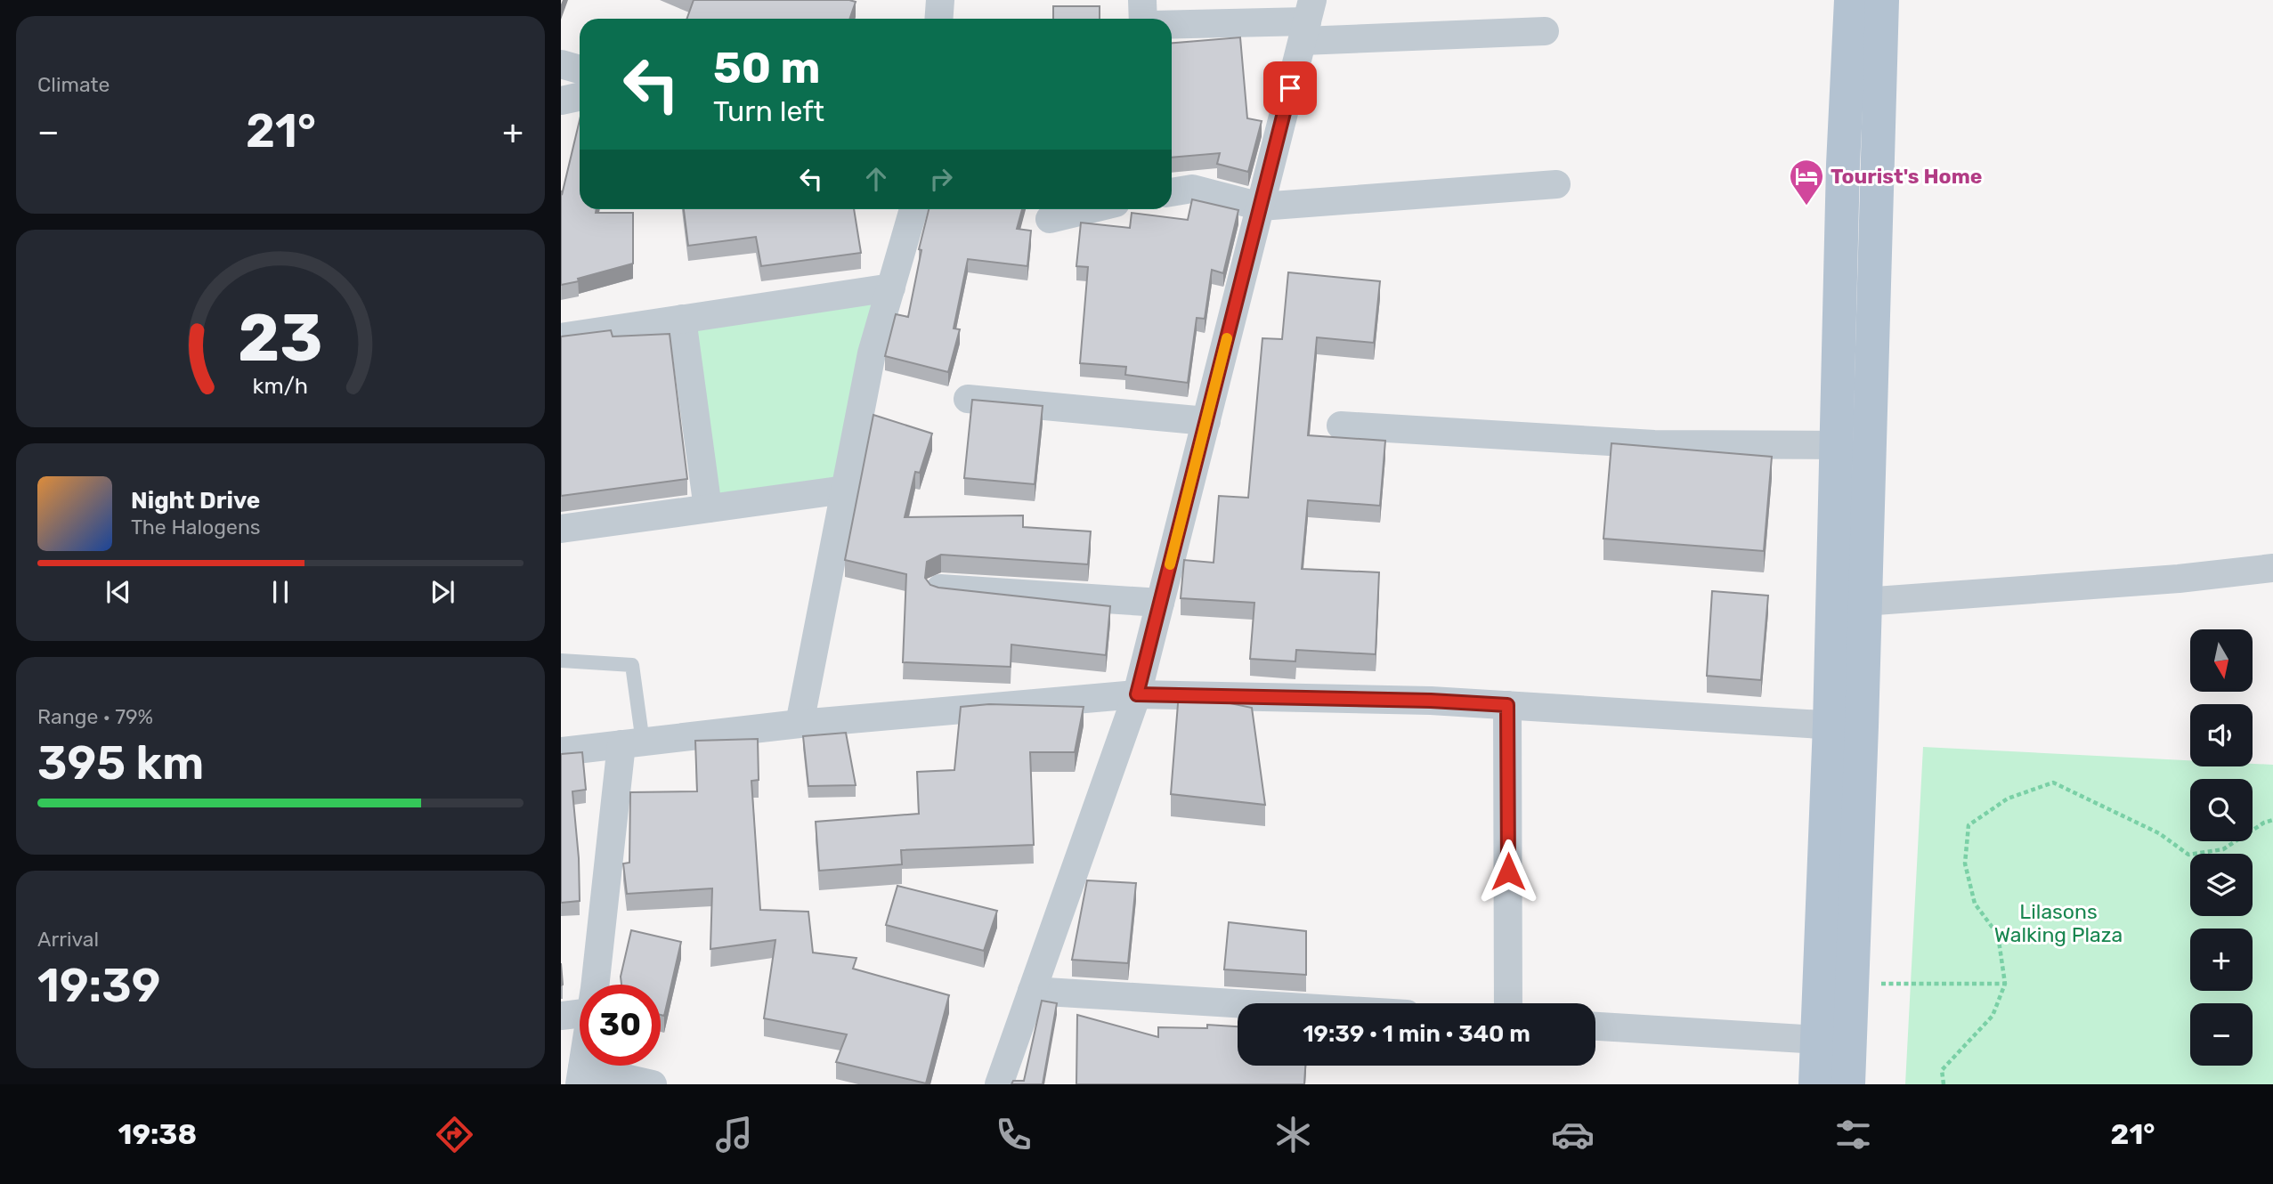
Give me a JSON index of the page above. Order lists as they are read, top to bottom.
{
  "parks": ["Lilasons Walking Plaza"],
  "places": {
    "hotel": ["Tourist's Home"]
  },
  "north": "bottom",
  "page": {
    "tile": [
      "Climate",
      ["Range · 79%", "395 km"],
      ["Arrival", "19:39"]
    ],
    "turn": ["50 m", "Turn left"],
    "heat": ["−", "21°", "+"],
    "song": ["Night Drive", "The Halogens"],
    "map_buttons": ["+", "−"],
    "limit": "30",
    "trip": "19:39 · 1 min · 340 m",
    "tabs": ["19:38", "21°"],
    "gauge": ["23", "km/h"]
  }
}
